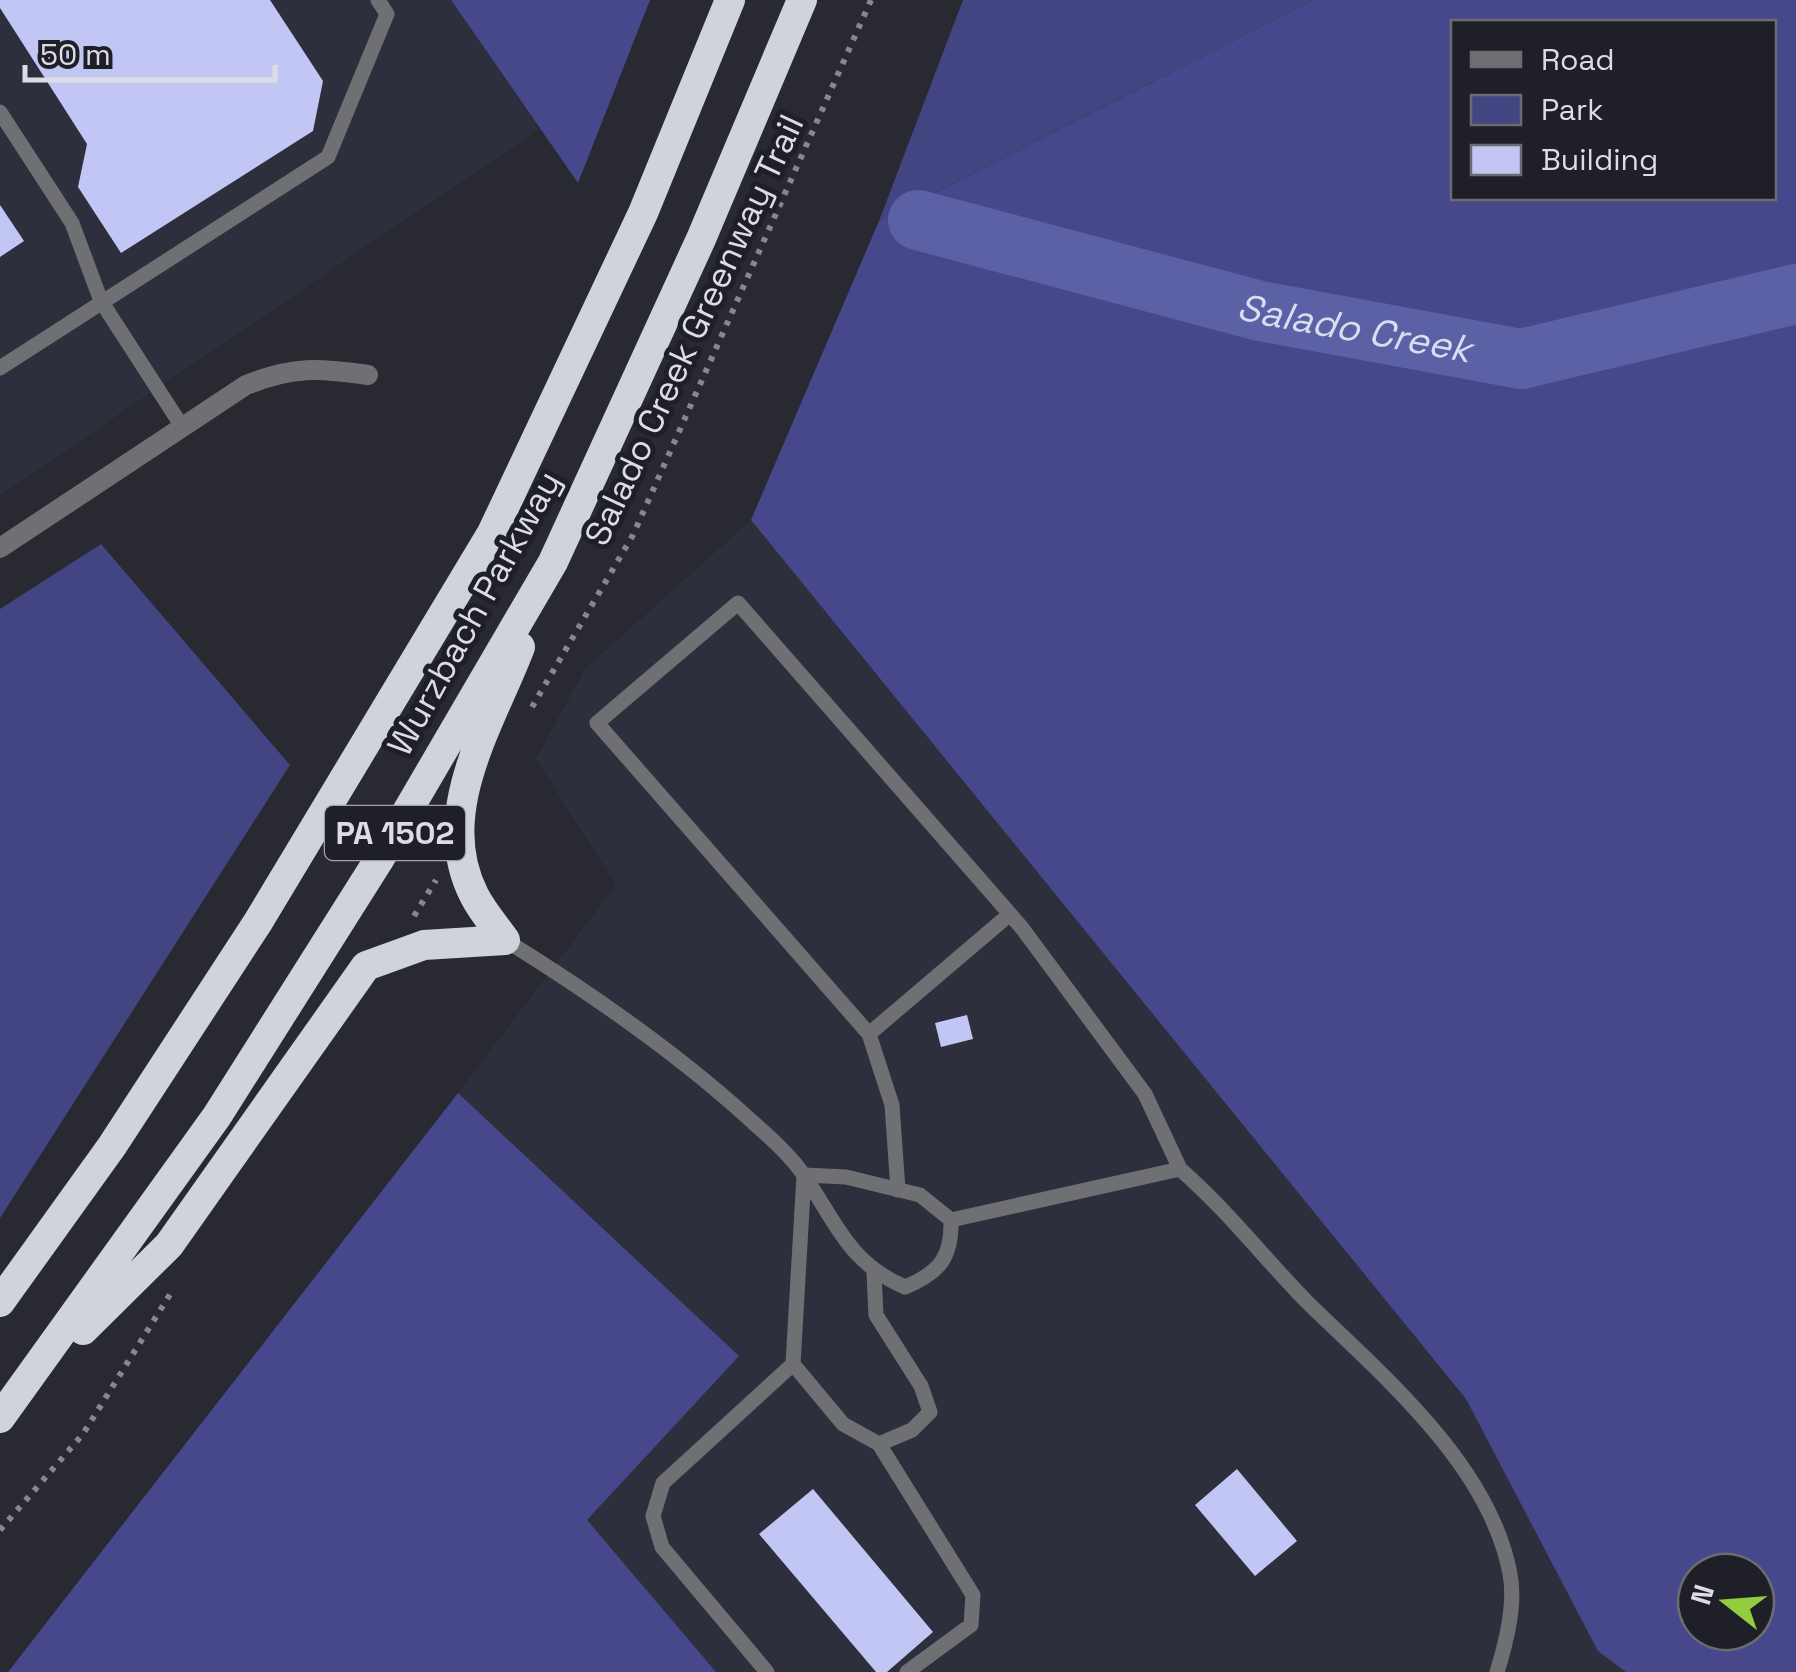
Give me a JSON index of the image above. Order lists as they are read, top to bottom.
{
  "streets": {
    "highway": ["Wurzbach Parkway", "PA 1502"],
    "path": ["Salado Creek Greenway Trail"]
  },
  "water": ["Salado Creek"],
  "legend": ["Road", "Park", "Building"],
  "scale_bar": "50 m",
  "north": "left"
}
